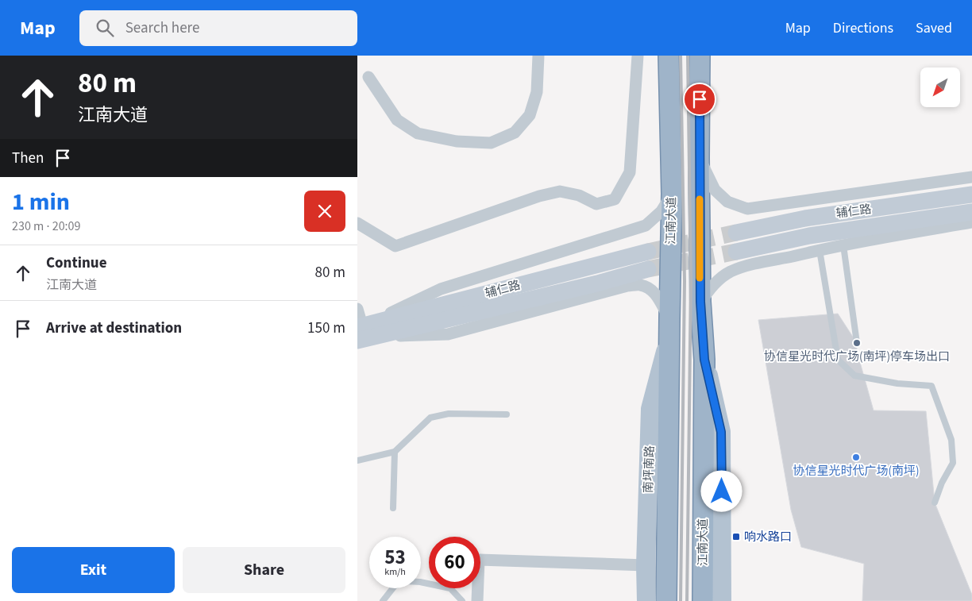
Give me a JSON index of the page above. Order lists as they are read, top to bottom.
{
  "streets": {
    "highway": ["江南大道"],
    "main road": ["辅仁路", "南坪南路"]
  },
  "crossings": [
    ["江南大道", "南坪南路"]
  ],
  "places": {
    "other": ["协信星光时代广场(南坪)停车场出口", "协信星光时代广场(南坪)"],
    "transit": ["响水路口"]
  },
  "north": "bottom left",
  "page": {
    "header": "Map",
    "search": "Search here",
    "nav": ["Map", "Directions", "Saved"],
    "turn": ["80 m", "江南大道"],
    "then": "Then",
    "heading": ["1 min", "230 m · 20:09"],
    "list": [
      {
        "name": "Continue",
        "note": "江南大道",
        "value": "80 m"
      },
      {
        "name": "Arrive at destination",
        "value": "150 m"
      }
    ],
    "speed": "53 km/h",
    "limit": "60",
    "buttons": ["Exit", "Share"]
  }
}
